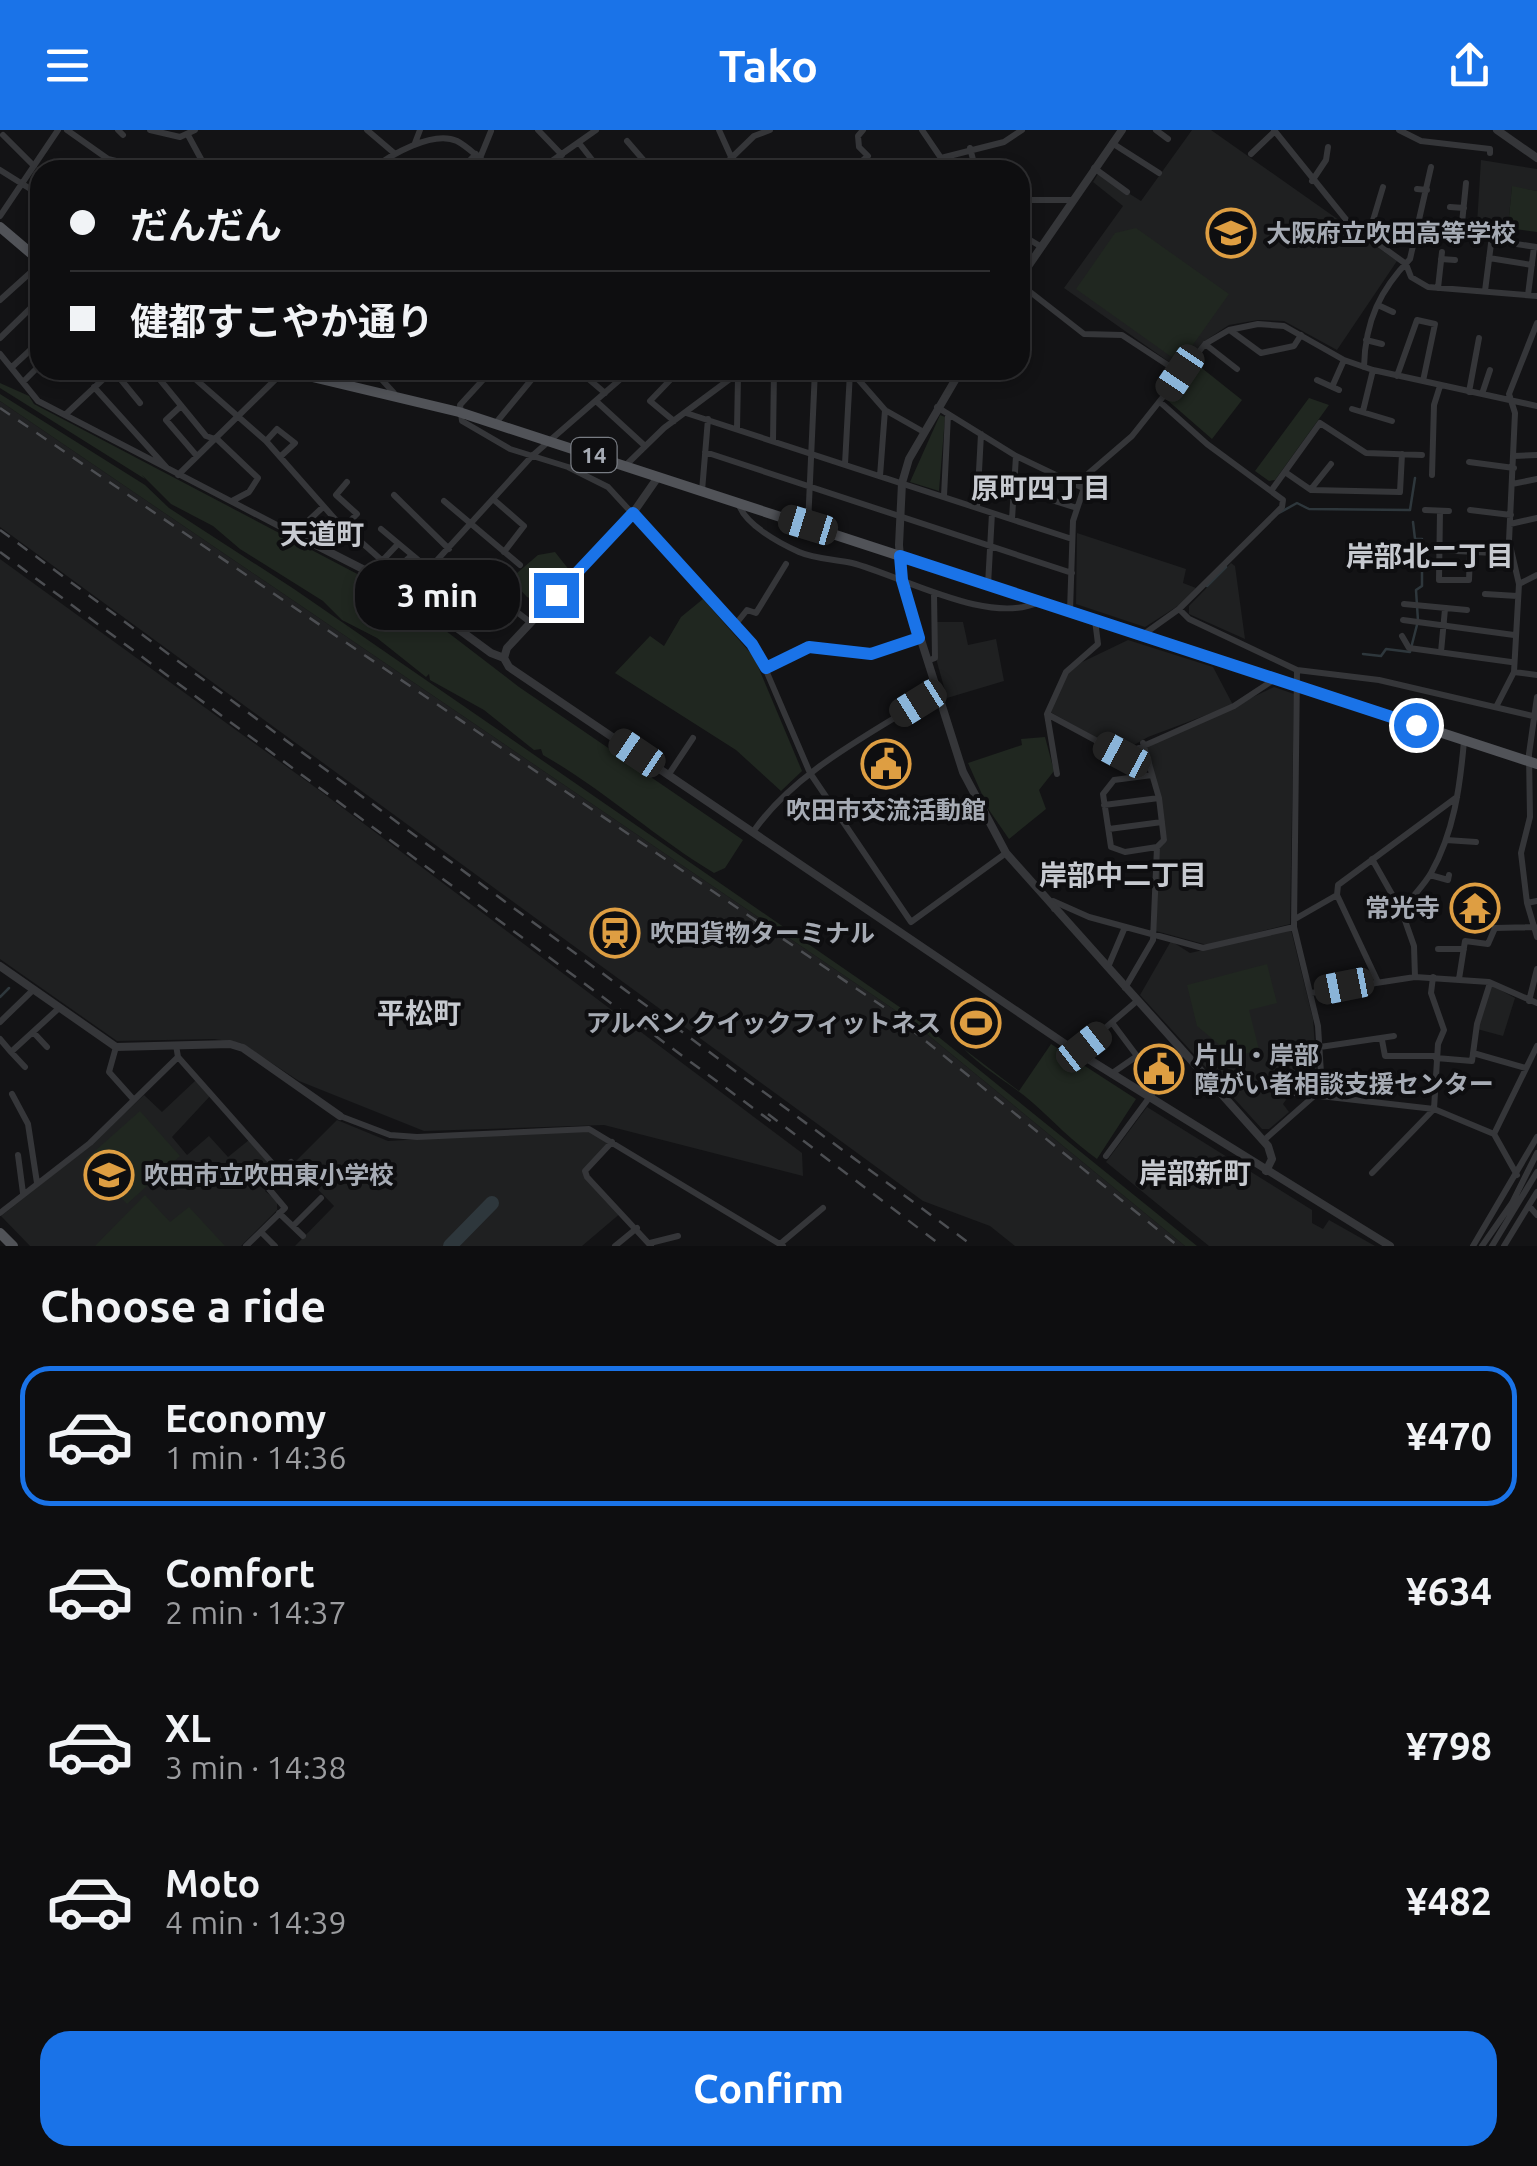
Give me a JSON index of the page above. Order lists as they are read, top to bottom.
{
  "streets": {
    "main road": ["14"]
  },
  "districts": [
    "原町四丁目",
    "天道町",
    "岸部北二丁目",
    "岸部中二丁目",
    "平松町",
    "岸部新町"
  ],
  "places": {
    "school or university": ["大阪府立吹田高等学校", "吹田市立吹田東小学校"],
    "public building": ["吹田市交流活動館", "片山・岸部 障がい者相談支援センター"],
    "temple": ["常光寺"],
    "station": ["吹田貨物ターミナル"],
    "sports": ["アルペン クイックフィットネス"]
  },
  "page": {
    "header": "Tako",
    "banner": ["だんだん", "健都すこやか通り"],
    "bubble": "3 min",
    "heading": "Choose a ride",
    "list": [
      {
        "name": "Economy",
        "note": "1 min · 14:36",
        "value": "¥470"
      },
      {
        "name": "Comfort",
        "note": "2 min · 14:37",
        "value": "¥634"
      },
      {
        "name": "XL",
        "note": "3 min · 14:38",
        "value": "¥798"
      },
      {
        "name": "Moto",
        "note": "4 min · 14:39",
        "value": "¥482"
      }
    ],
    "buttons": "Confirm"
  }
}
